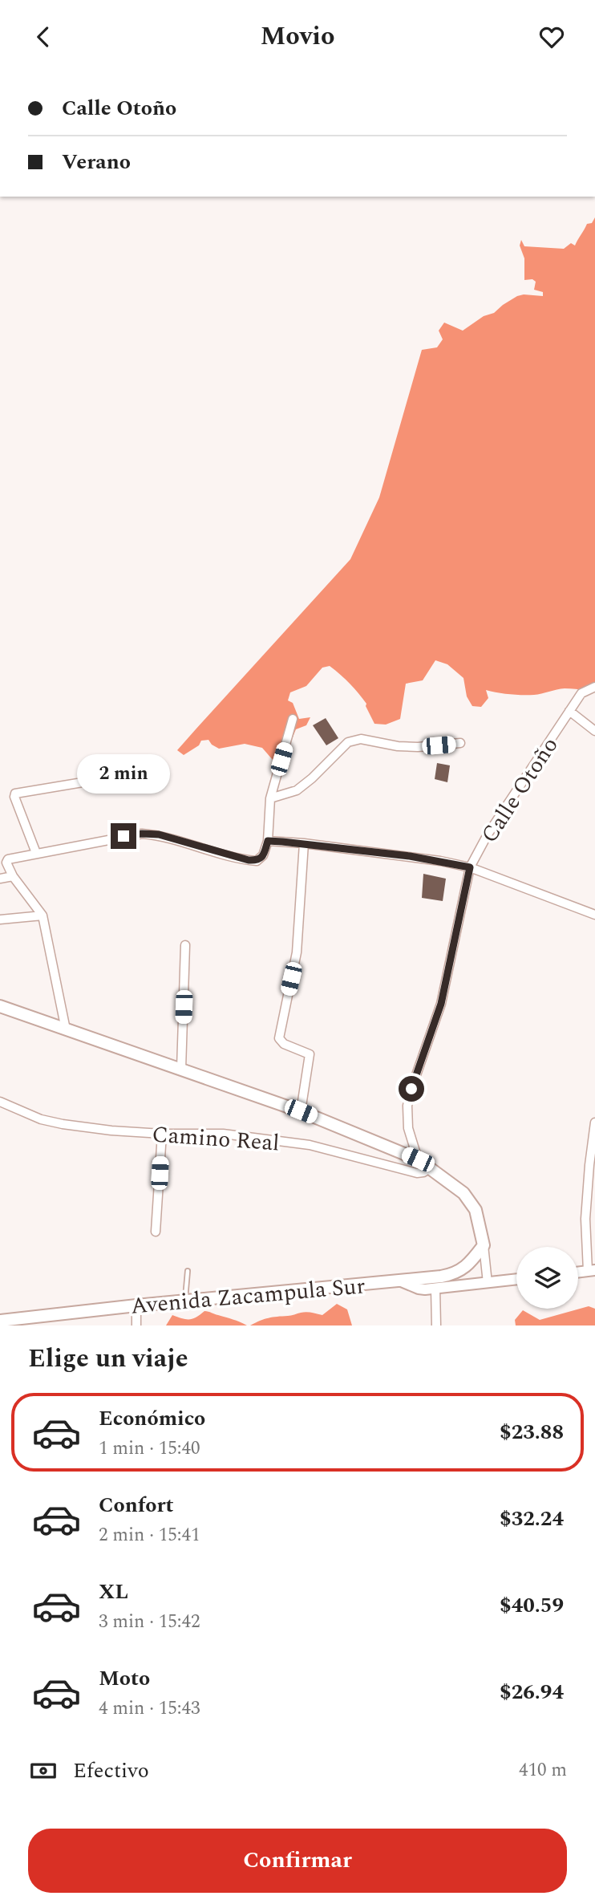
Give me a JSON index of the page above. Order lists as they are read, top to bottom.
{
  "streets": {
    "main road": ["Avenida Zacampula Sur"],
    "street": ["Calle Otoño", "Camino Real"]
  },
  "page": {
    "header": "Movio",
    "banner": ["Calle Otoño", "Verano"],
    "bubble": "2 min",
    "heading": "Elige un viaje",
    "list": [
      {
        "name": "Económico",
        "note": "1 min · 15:40",
        "value": "$23.88"
      },
      {
        "name": "Confort",
        "note": "2 min · 15:41",
        "value": "$32.24"
      },
      {
        "name": "XL",
        "note": "3 min · 15:42",
        "value": "$40.59"
      },
      {
        "name": "Moto",
        "note": "4 min · 15:43",
        "value": "$26.94"
      }
    ],
    "pay": ["Efectivo", "410 m"],
    "buttons": "Confirmar"
  }
}
